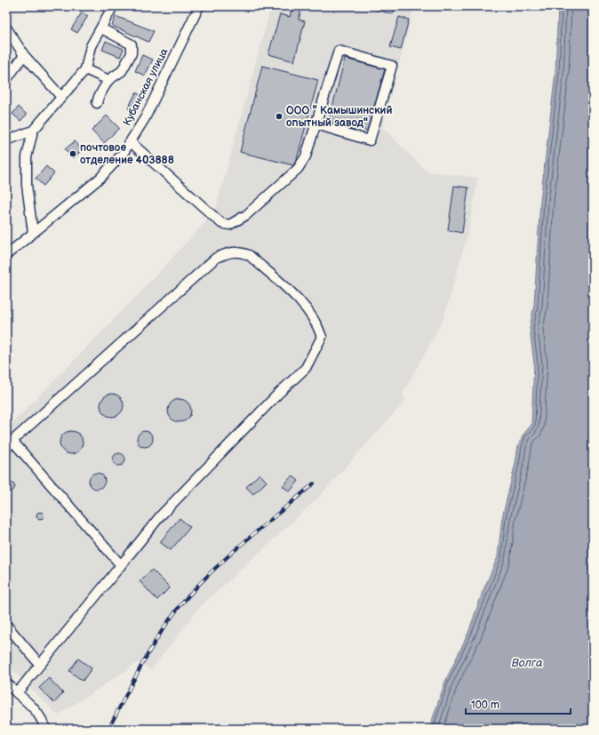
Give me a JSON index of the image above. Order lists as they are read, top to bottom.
{
  "streets": {
    "street": ["Кубанская улица"]
  },
  "water": ["Волга"],
  "places": ["ООО \" Камышинский опытный завод\"", "почтовое отделение 403888"],
  "scale_bar": "100 m"
}
